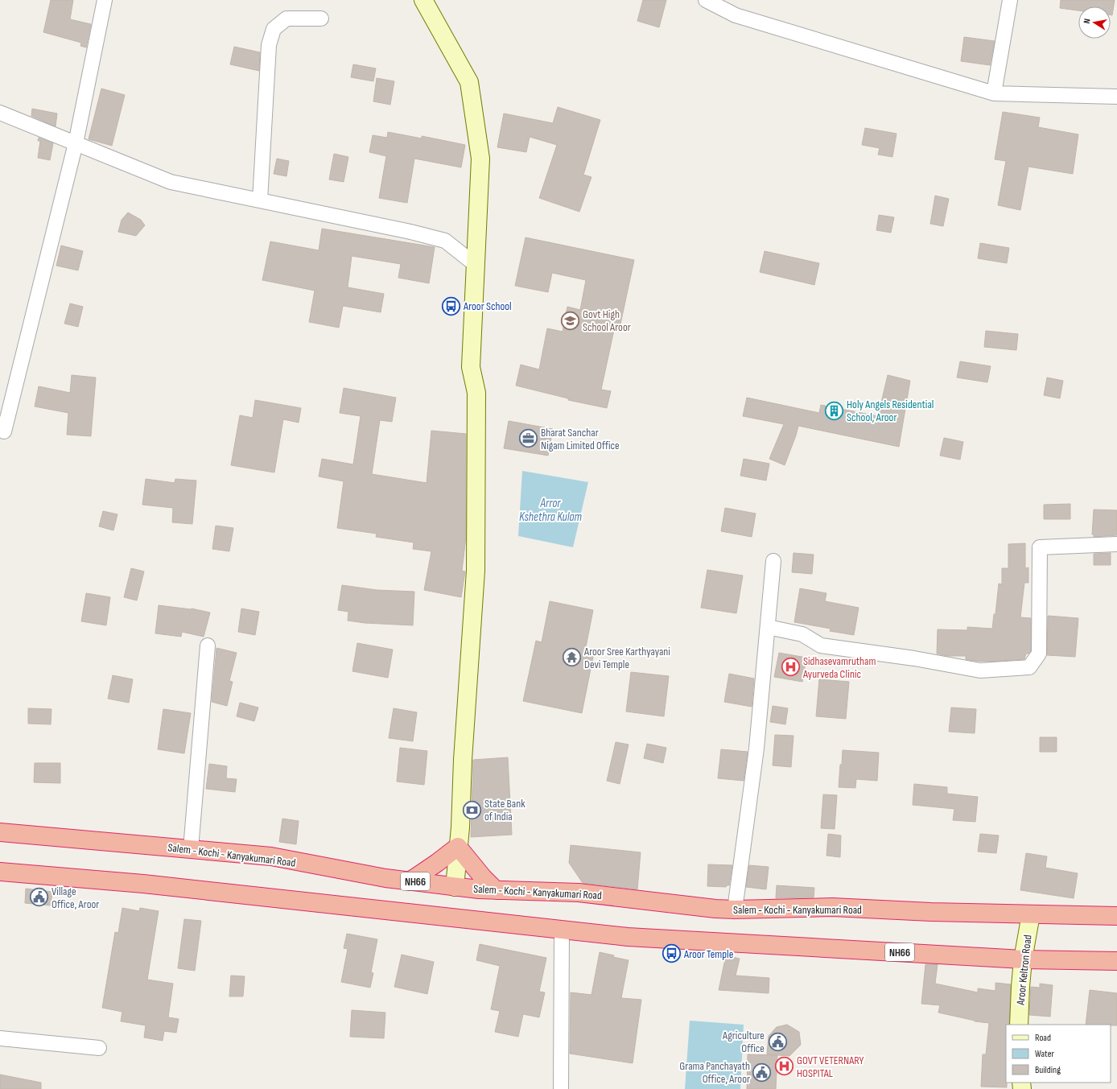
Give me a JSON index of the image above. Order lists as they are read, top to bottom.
{
  "streets": {
    "highway": ["Salem - Kochi - Kanyakumari Road", "NH66"],
    "main road": ["Aroor Keltron Road"]
  },
  "crossings": [
    ["Salem - Kochi - Kanyakumari Road", "Aroor Keltron Road"],
    ["NH66", "Aroor Keltron Road"]
  ],
  "water": ["Arror Kshethra Kulam"],
  "places": {
    "bus stop": ["Aroor School", "Aroor Temple"],
    "school or university": ["Govt High School Aroor"],
    "building": ["Holy Angels Residential School, Aroor"],
    "office": ["Bharat Sanchar Nigam Limited Office"],
    "temple": ["Aroor Sree Karthyayani Devi Temple"],
    "hospital": ["Sidhasevamrutham Ayurveda Clinic", "GOVT VETERNARY HOSPITAL"],
    "bank": ["State Bank of India"],
    "public building": ["Village Office, Aroor", "Agriculture Office", "Grama Panchayath Office, Aroor"]
  },
  "legend": ["Road", "Water", "Building"],
  "north": "left"
}
